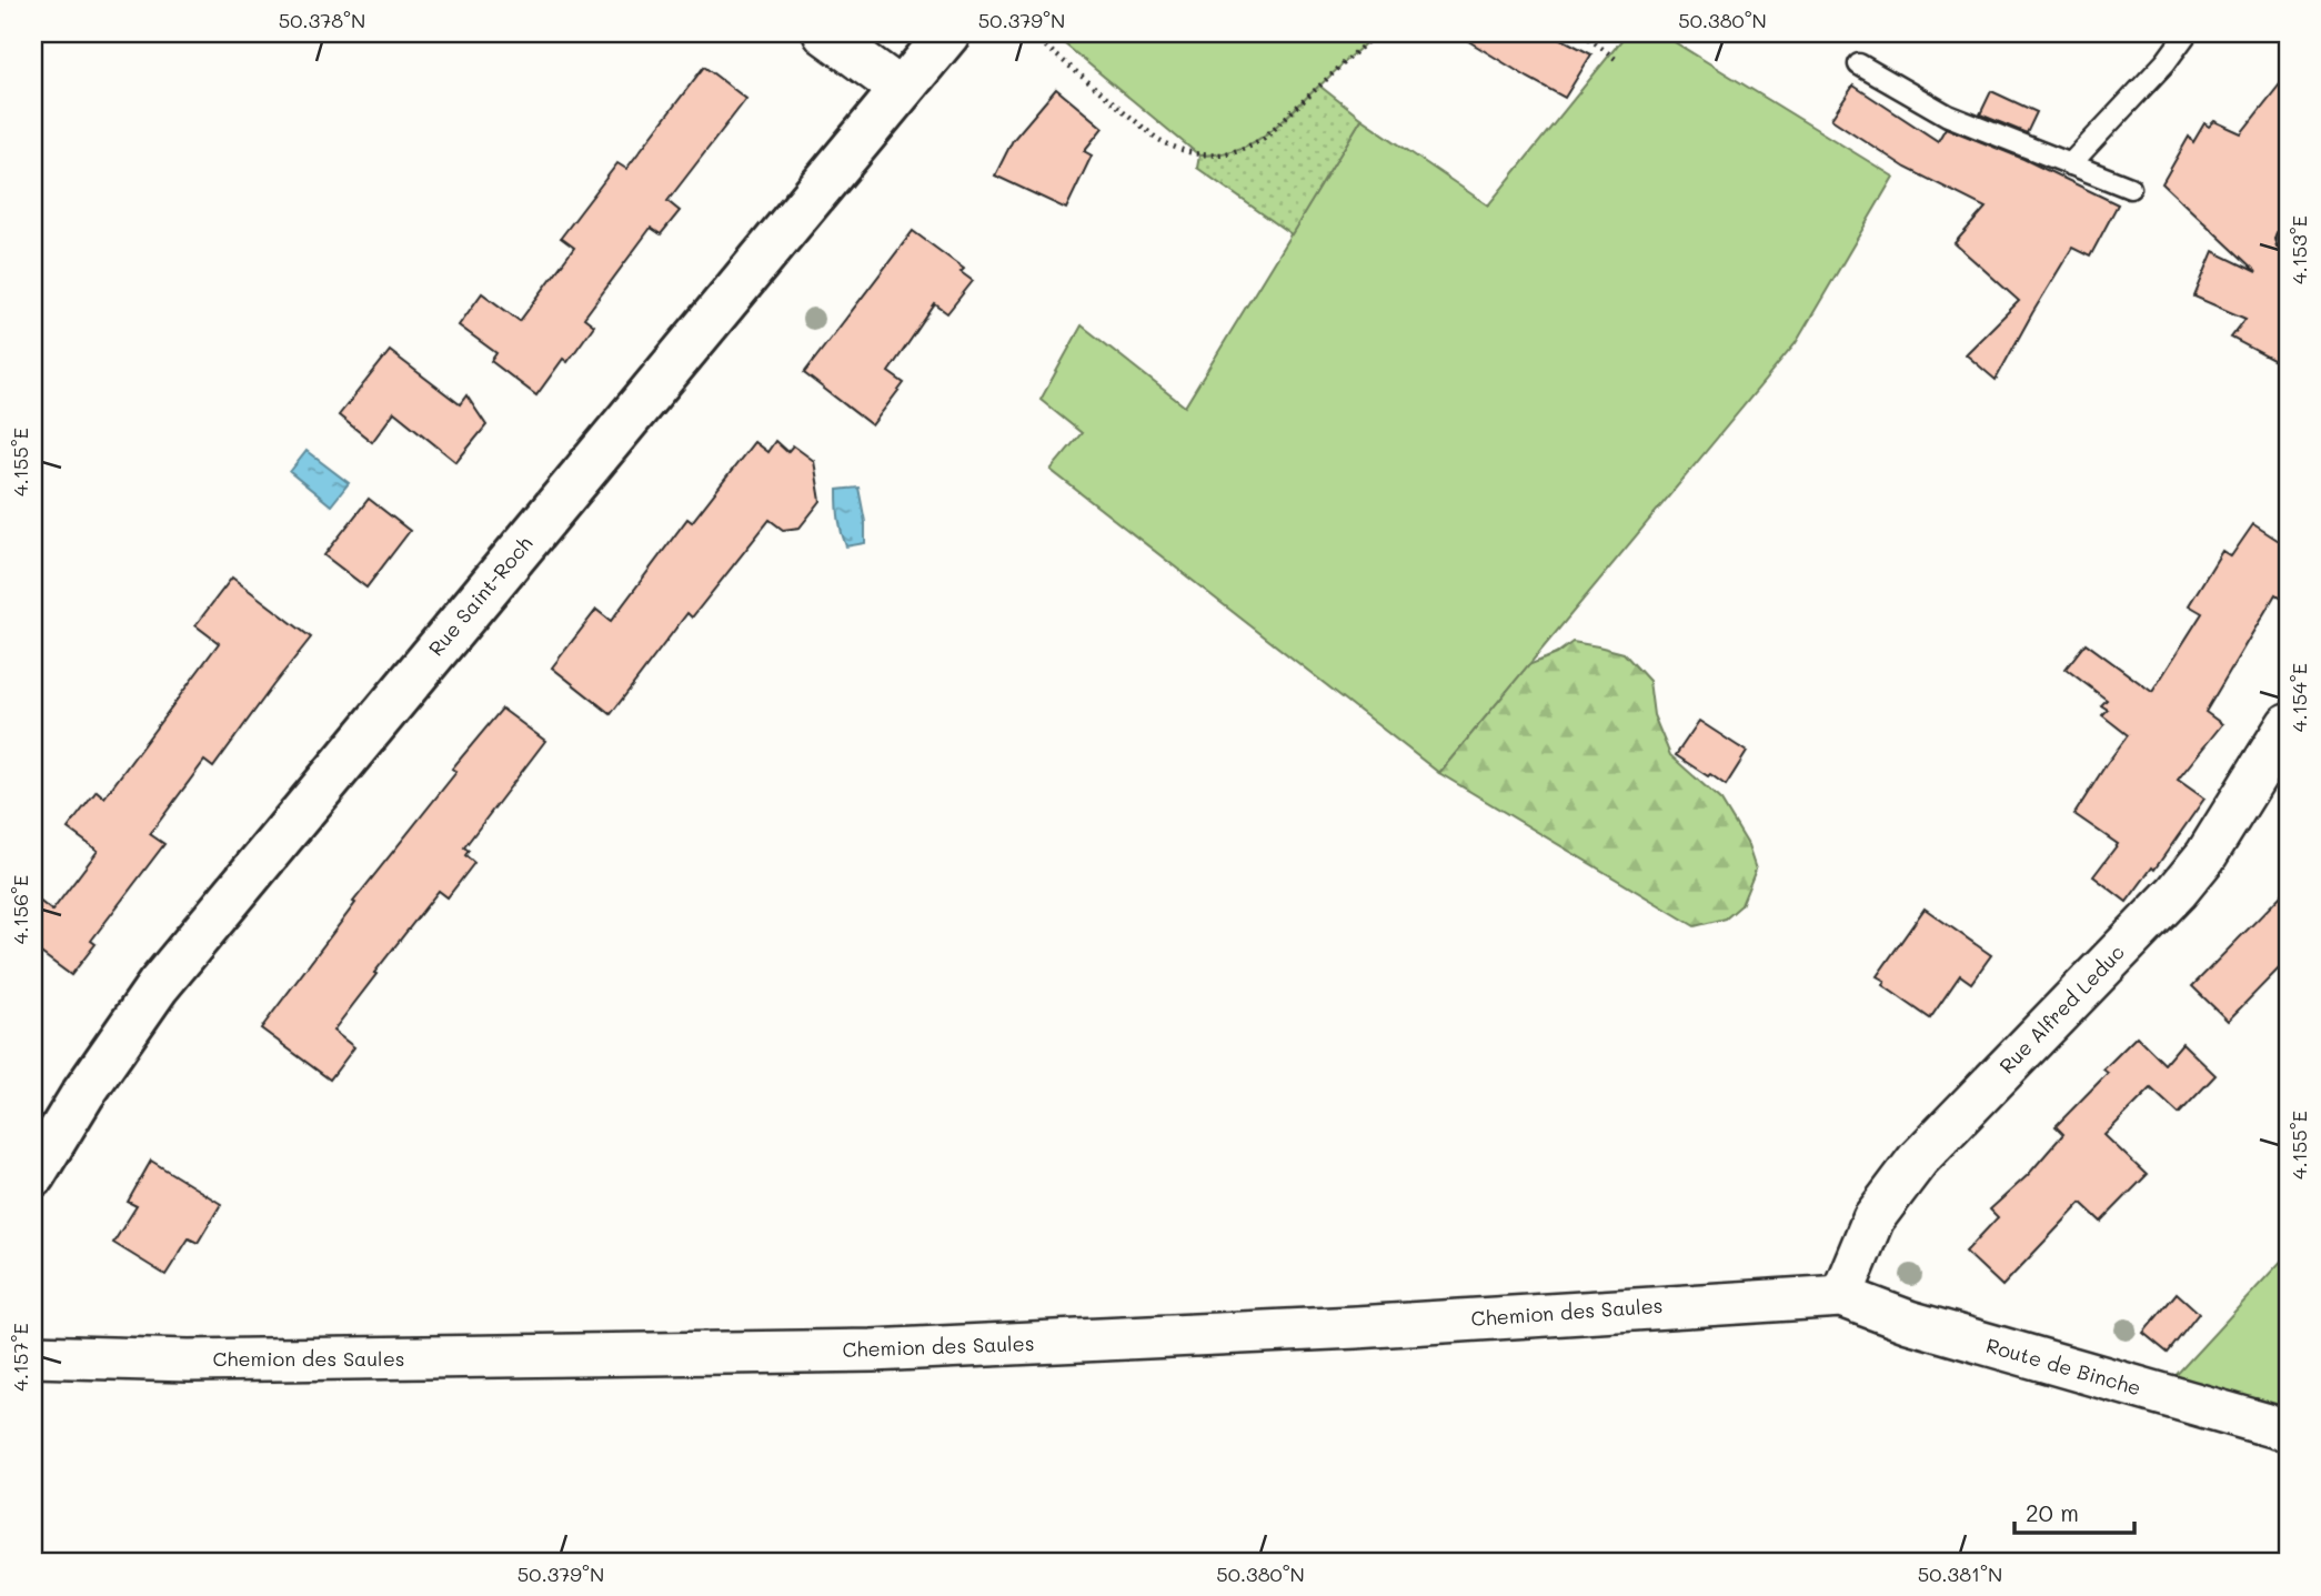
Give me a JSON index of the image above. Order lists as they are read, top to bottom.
{
  "streets": {
    "street": [
      "Rue Saint-Roch",
      "Rue Alfred Leduc",
      "Chemion des Saules",
      "Route de Binche"
    ]
  },
  "crossings": [
    ["Rue Alfred Leduc", "Chemion des Saules"],
    ["Rue Alfred Leduc", "Route de Binche"],
    ["Chemion des Saules", "Route de Binche"]
  ],
  "scale_bar": "20 m",
  "coordinates": [
    "50.378°N",
    "50.379°N",
    "50.380°N",
    "4.153°E",
    "4.155°E",
    "4.154°E",
    "4.156°E",
    "4.157°E",
    "50.381°N"
  ]
}
